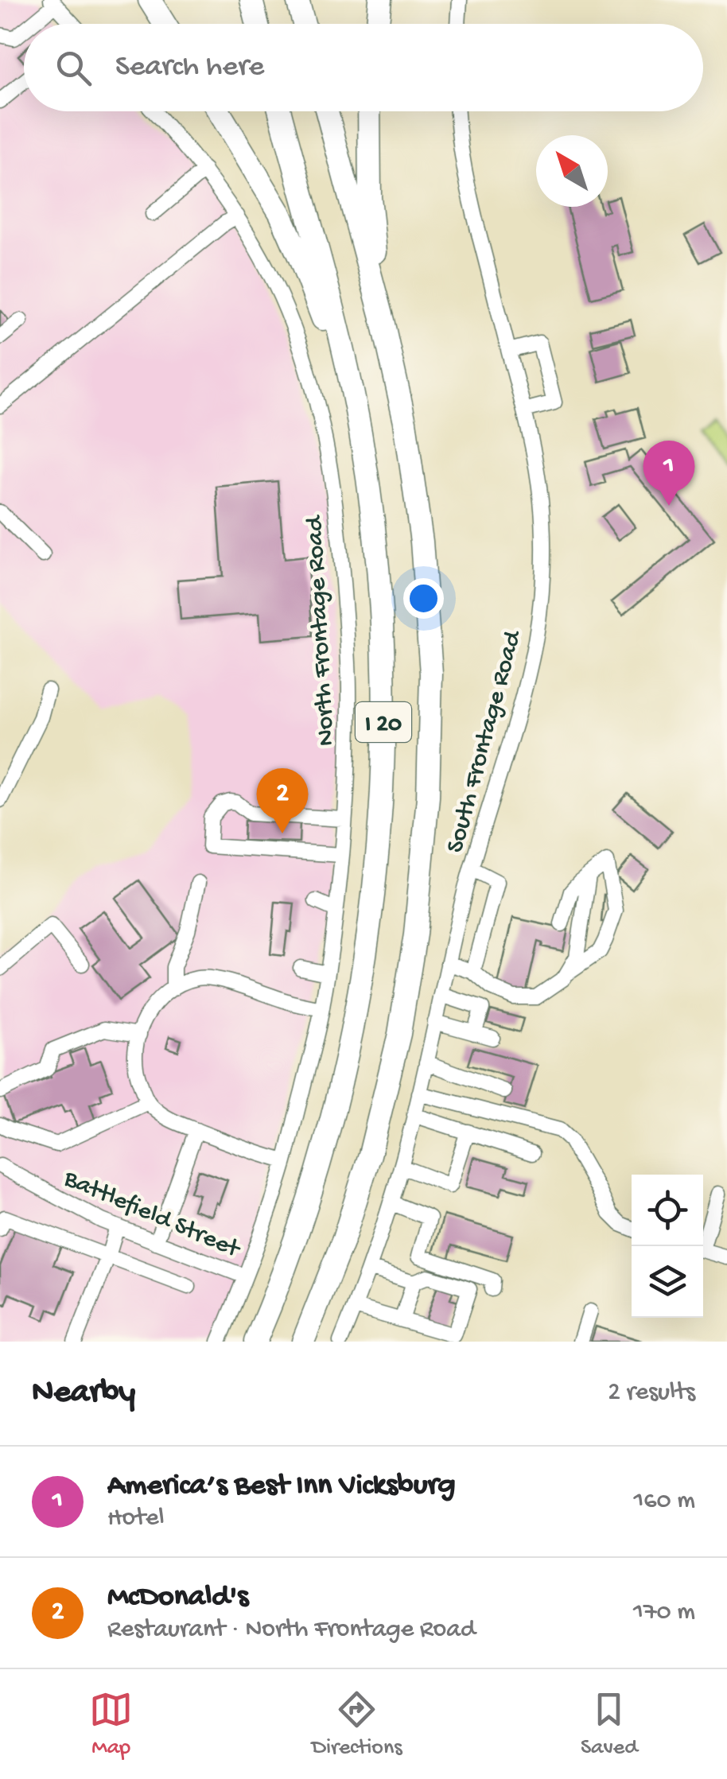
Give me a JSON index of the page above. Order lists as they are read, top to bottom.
{
  "streets": {
    "highway": ["I 20"],
    "street": ["North Frontage Road", "South Frontage Road", "Battlefield Street"]
  },
  "crossings": [
    ["North Frontage Road", "Battlefield Street"]
  ],
  "north": "top left",
  "page": {
    "search": "Search here",
    "pins": ["1", "2"],
    "heading": ["Nearby", "2 results"],
    "list": [
      {
        "mark": "1",
        "name": "America’s Best Inn Vicksburg",
        "note": "Hotel",
        "value": "160 m"
      },
      {
        "mark": "2",
        "name": "McDonald's",
        "note": "Restaurant · North Frontage Road",
        "value": "170 m"
      }
    ],
    "nav": ["Map", "Directions", "Saved"]
  }
}
